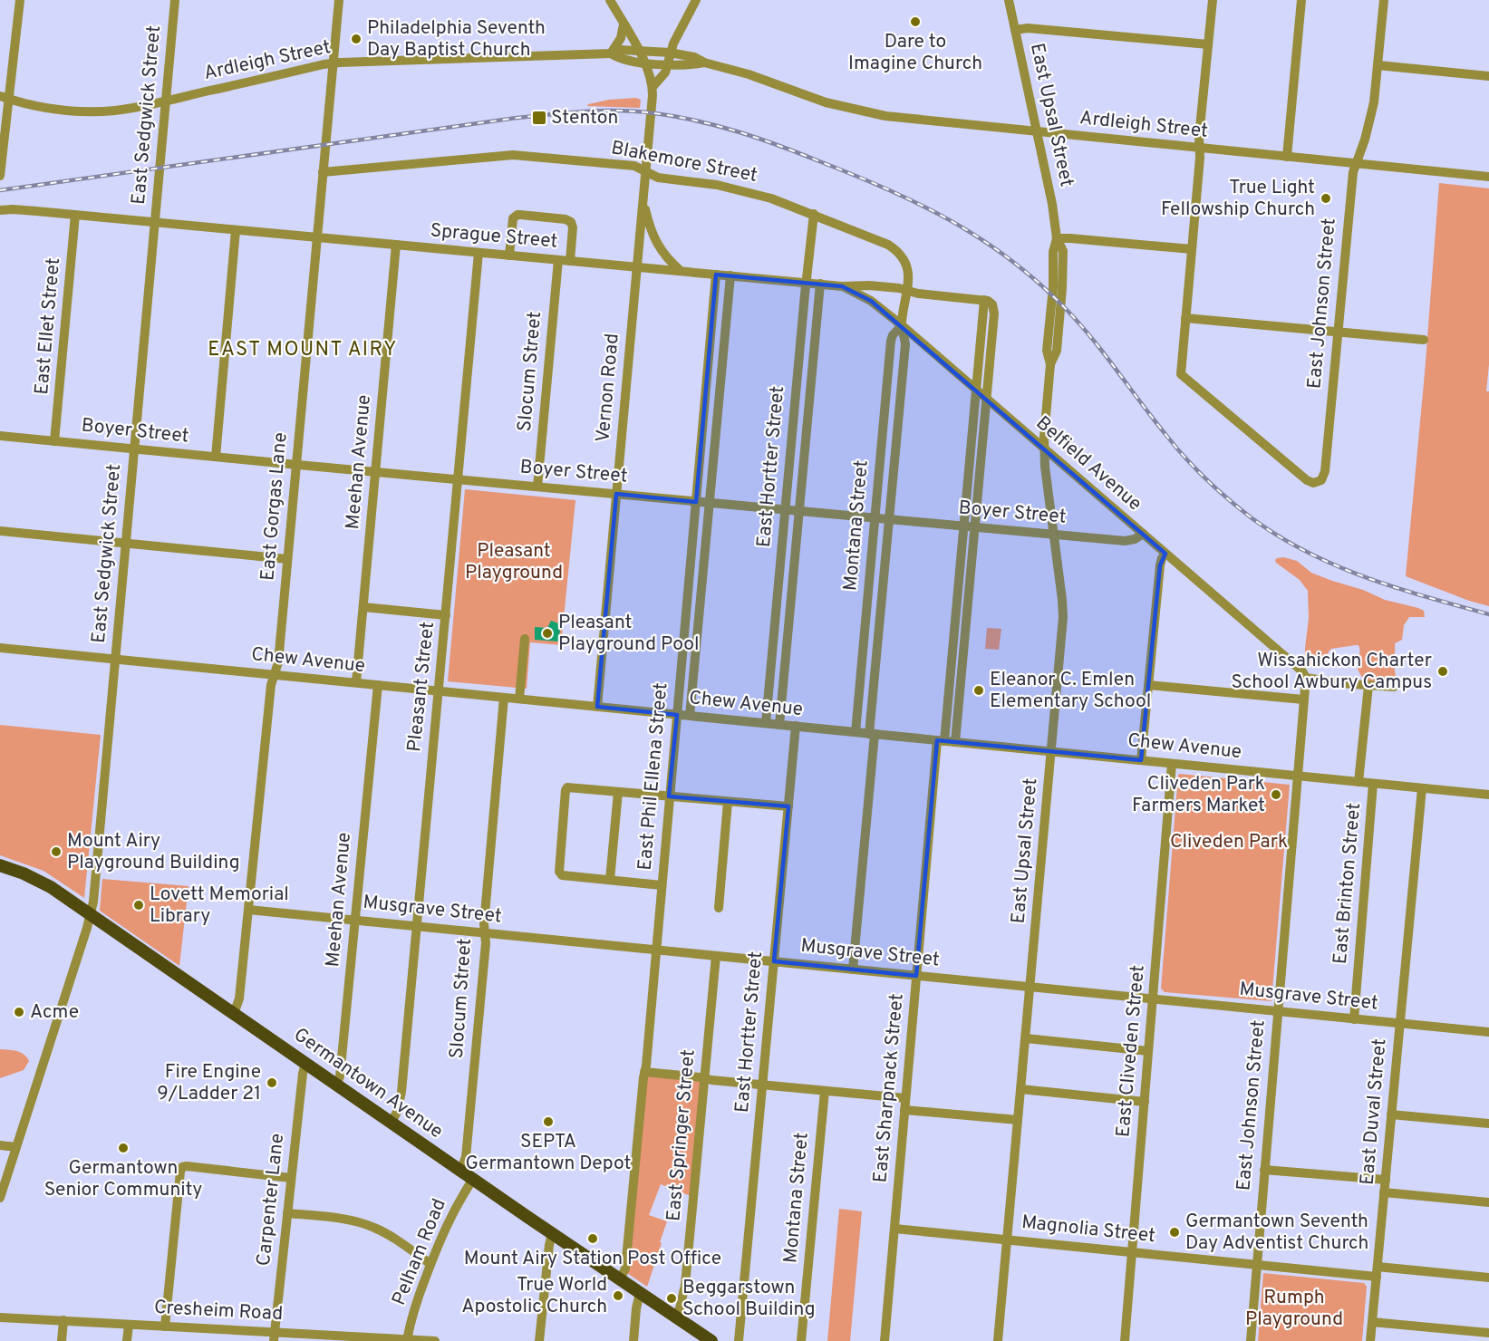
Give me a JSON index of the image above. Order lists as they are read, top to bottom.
{
  "streets": {
    "main road": ["Germantown Avenue"],
    "street": [
      "Ardleigh Street",
      "East Sedgwick Street",
      "East Upsal Street",
      "Blakemore Street",
      "Sprague Street",
      "East Johnson Street",
      "East Ellet Street",
      "Slocum Street",
      "Vernon Road",
      "Boyer Street",
      "Meehan Avenue",
      "Belfield Avenue",
      "East Hortter Street",
      "East Gorgas Lane",
      "Montana Street",
      "Chew Avenue",
      "Pleasant Street",
      "East Phil Ellena Street",
      "East Brinton Street",
      "Musgrave Street",
      "East Cliveden Street",
      "East Sharpnack Street",
      "East Duval Street",
      "East Springer Street",
      "Carpenter Lane",
      "Magnolia Street",
      "Pelham Road",
      "Cresheim Road"
    ]
  },
  "crossings": [
    ["Ardleigh Street", "East Sedgwick Street"],
    ["Ardleigh Street", "East Upsal Street"],
    ["Ardleigh Street", "East Johnson Street"],
    ["Ardleigh Street", "East Gorgas Lane"],
    ["East Sedgwick Street", "Sprague Street"],
    ["East Sedgwick Street", "Boyer Street"],
    ["East Sedgwick Street", "Chew Avenue"],
    ["East Sedgwick Street", "Germantown Avenue"],
    ["East Upsal Street", "Boyer Street"],
    ["East Upsal Street", "Belfield Avenue"],
    ["East Upsal Street", "Chew Avenue"],
    ["East Upsal Street", "Musgrave Street"],
    ["East Upsal Street", "Magnolia Street"],
    ["Blakemore Street", "Vernon Road"],
    ["Blakemore Street", "East Hortter Street"],
    ["Blakemore Street", "East Gorgas Lane"],
    ["Blakemore Street", "Montana Street"],
    ["Sprague Street", "East Ellet Street"],
    ["Sprague Street", "Slocum Street"],
    ["Sprague Street", "Vernon Road"],
    ["Sprague Street", "Meehan Avenue"],
    ["Sprague Street", "Belfield Avenue"],
    ["Sprague Street", "East Hortter Street"],
    ["Sprague Street", "East Gorgas Lane"],
    ["Sprague Street", "Montana Street"],
    ["Sprague Street", "Pleasant Street"],
    ["Sprague Street", "East Phil Ellena Street"],
    ["Sprague Street", "East Sharpnack Street"],
    ["East Johnson Street", "Belfield Avenue"],
    ["East Johnson Street", "Chew Avenue"],
    ["East Johnson Street", "Musgrave Street"],
    ["East Johnson Street", "Magnolia Street"],
    ["East Ellet Street", "Boyer Street"],
    ["Slocum Street", "Boyer Street"],
    ["Slocum Street", "Chew Avenue"],
    ["Slocum Street", "Musgrave Street"],
    ["Slocum Street", "Germantown Avenue"],
    ["Vernon Road", "Boyer Street"],
    ["Vernon Road", "Chew Avenue"],
    ["Boyer Street", "Meehan Avenue"],
    ["Boyer Street", "Belfield Avenue"],
    ["Boyer Street", "East Hortter Street"],
    ["Boyer Street", "East Gorgas Lane"],
    ["Boyer Street", "Montana Street"],
    ["Boyer Street", "Pleasant Street"],
    ["Boyer Street", "East Phil Ellena Street"],
    ["Boyer Street", "East Sharpnack Street"],
    ["Meehan Avenue", "Chew Avenue"],
    ["Meehan Avenue", "Musgrave Street"],
    ["Meehan Avenue", "Germantown Avenue"],
    ["Belfield Avenue", "Montana Street"],
    ["Belfield Avenue", "East Sharpnack Street"],
    ["East Hortter Street", "Chew Avenue"],
    ["East Hortter Street", "Musgrave Street"],
    ["East Gorgas Lane", "Chew Avenue"],
    ["East Gorgas Lane", "Musgrave Street"],
    ["East Gorgas Lane", "Germantown Avenue"],
    ["Montana Street", "Chew Avenue"],
    ["Montana Street", "Musgrave Street"],
    ["Chew Avenue", "Pleasant Street"],
    ["Chew Avenue", "East Phil Ellena Street"],
    ["Chew Avenue", "East Brinton Street"],
    ["Chew Avenue", "East Cliveden Street"],
    ["Chew Avenue", "East Sharpnack Street"],
    ["Chew Avenue", "East Duval Street"],
    ["Pleasant Street", "Musgrave Street"],
    ["Pleasant Street", "Germantown Avenue"],
    ["East Phil Ellena Street", "Musgrave Street"],
    ["East Phil Ellena Street", "Germantown Avenue"],
    ["East Brinton Street", "Musgrave Street"],
    ["Musgrave Street", "East Cliveden Street"],
    ["Musgrave Street", "East Sharpnack Street"],
    ["Musgrave Street", "East Duval Street"],
    ["Musgrave Street", "East Springer Street"],
    ["East Cliveden Street", "Magnolia Street"],
    ["Germantown Avenue", "East Springer Street"],
    ["Germantown Avenue", "Carpenter Lane"],
    ["Germantown Avenue", "Pelham Road"],
    ["East Sharpnack Street", "Magnolia Street"],
    ["East Duval Street", "Magnolia Street"],
    ["Carpenter Lane", "Cresheim Road"],
    ["Pelham Road", "Cresheim Road"]
  ],
  "districts": ["EAST MOUNT AIRY"],
  "parks": ["Pleasant Playground", "Cliveden Park", "Rumph Playground"],
  "places": {
    "other": [
      "Dare to Imagine Church",
      "Philadelphia Seventh Day Baptist Church",
      "True Light Fellowship Church",
      "Pleasant Playground Pool",
      "Wissahickon Charter School Awbury Campus",
      "Eleanor C. Emlen Elementary School",
      "Cliveden Park Farmers Market",
      "Mount Airy Playground Building",
      "Lovett Memorial Library",
      "Acme",
      "Fire Engine 9/Ladder 21",
      "SEPTA Germantown Depot",
      "Germantown Senior Community",
      "Germantown Seventh Day Adventist Church",
      "Mount Airy Station Post Office",
      "True World Apostolic Church",
      "Beggarstown School Building"
    ],
    "transit": ["Stenton"]
  }
}
